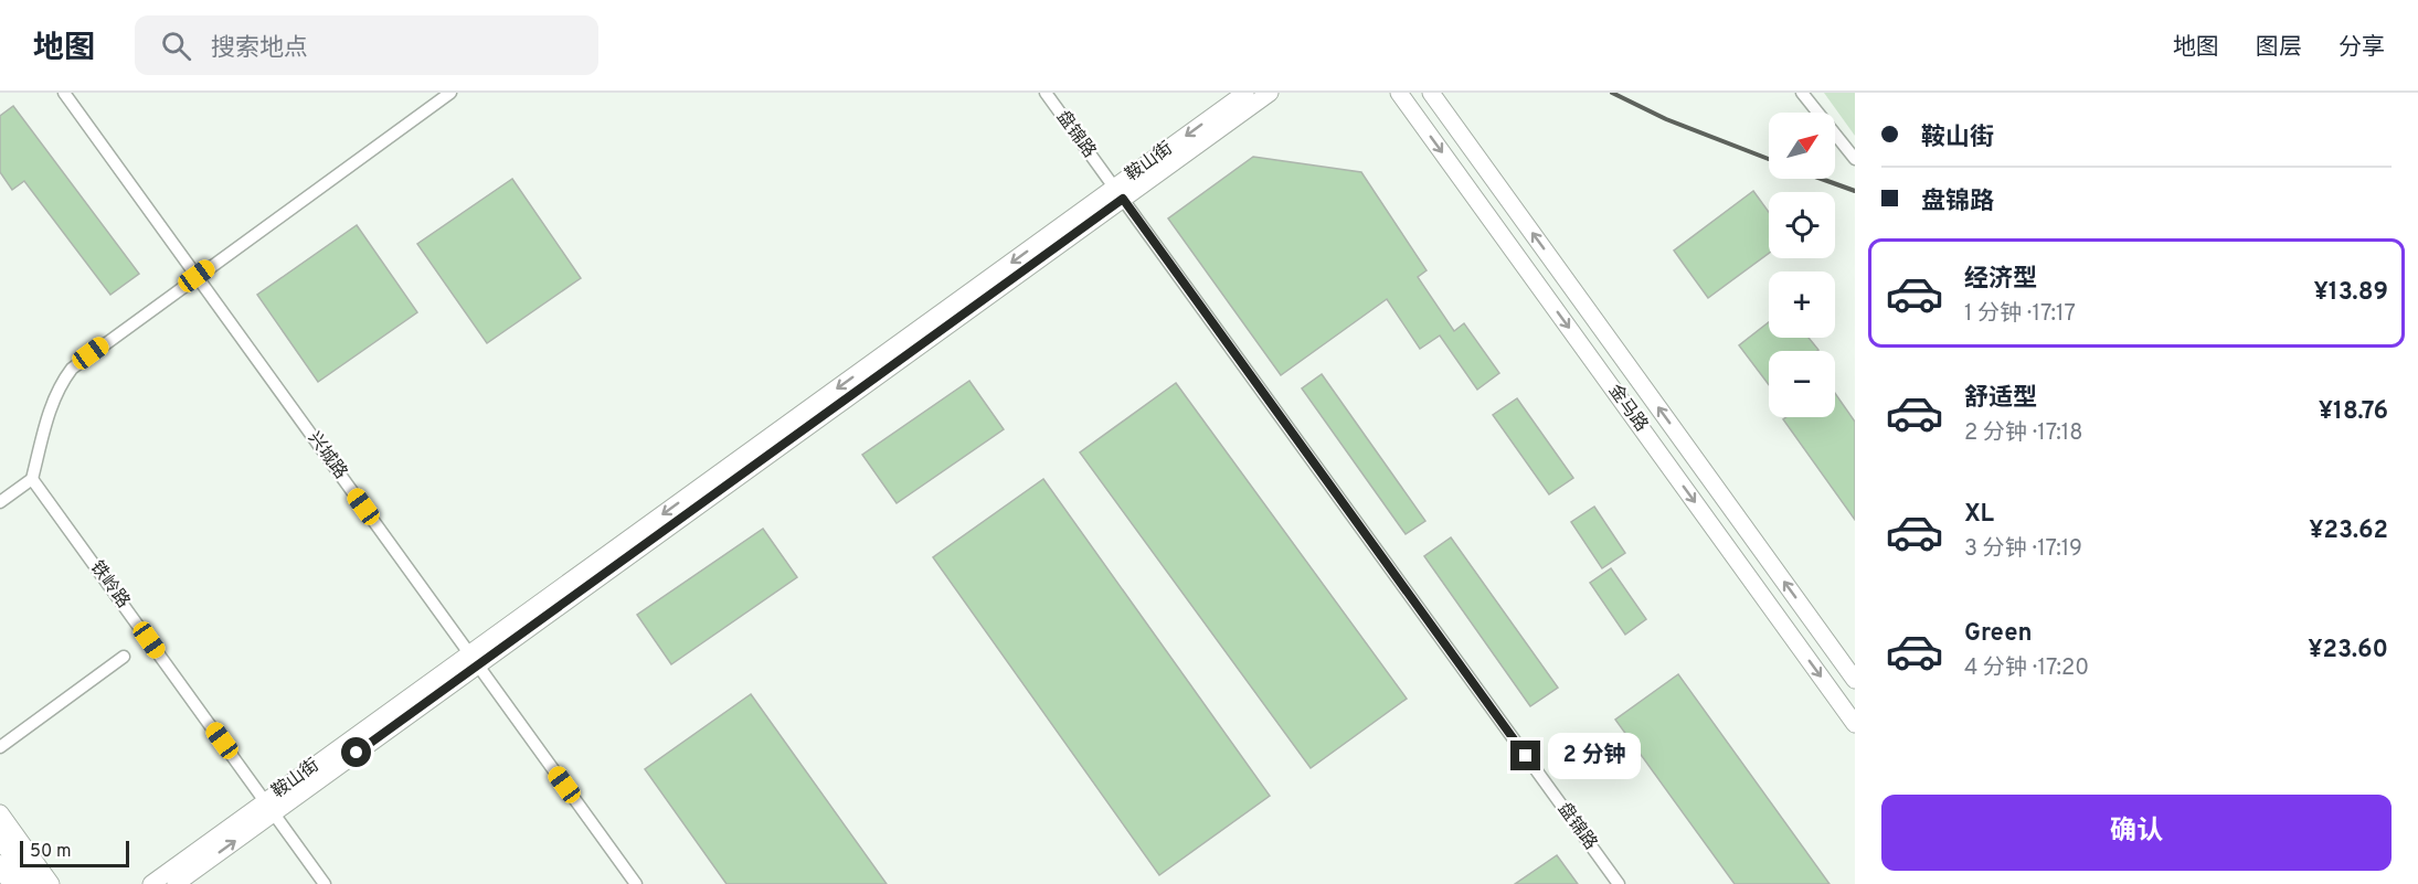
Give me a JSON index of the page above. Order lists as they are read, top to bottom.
{
  "streets": {
    "street": [
      "盘锦路",
      "鞍山街",
      "金马路",
      "兴城路",
      "铁岭路"
    ]
  },
  "crossings": [
    ["盘锦路", "鞍山街"],
    ["鞍山街", "兴城路"],
    ["鞍山街", "铁岭路"]
  ],
  "scale_bar": "50 m",
  "north": "top right",
  "page": {
    "header": "地图",
    "search": "搜索地点",
    "nav": ["地图", "图层", "分享"],
    "banner": ["鞍山街", "盘锦路"],
    "map_buttons": ["+", "−"],
    "list": [
      {
        "name": "经济型",
        "note": "1 分钟 · 17:17",
        "value": "¥13.89"
      },
      {
        "name": "舒适型",
        "note": "2 分钟 · 17:18",
        "value": "¥18.76"
      },
      {
        "name": "XL",
        "note": "3 分钟 · 17:19",
        "value": "¥23.62"
      },
      {
        "name": "Green",
        "note": "4 分钟 · 17:20",
        "value": "¥23.60"
      }
    ],
    "bubble": "2 分钟",
    "buttons": "确认",
    "scale": "50 m"
  }
}
